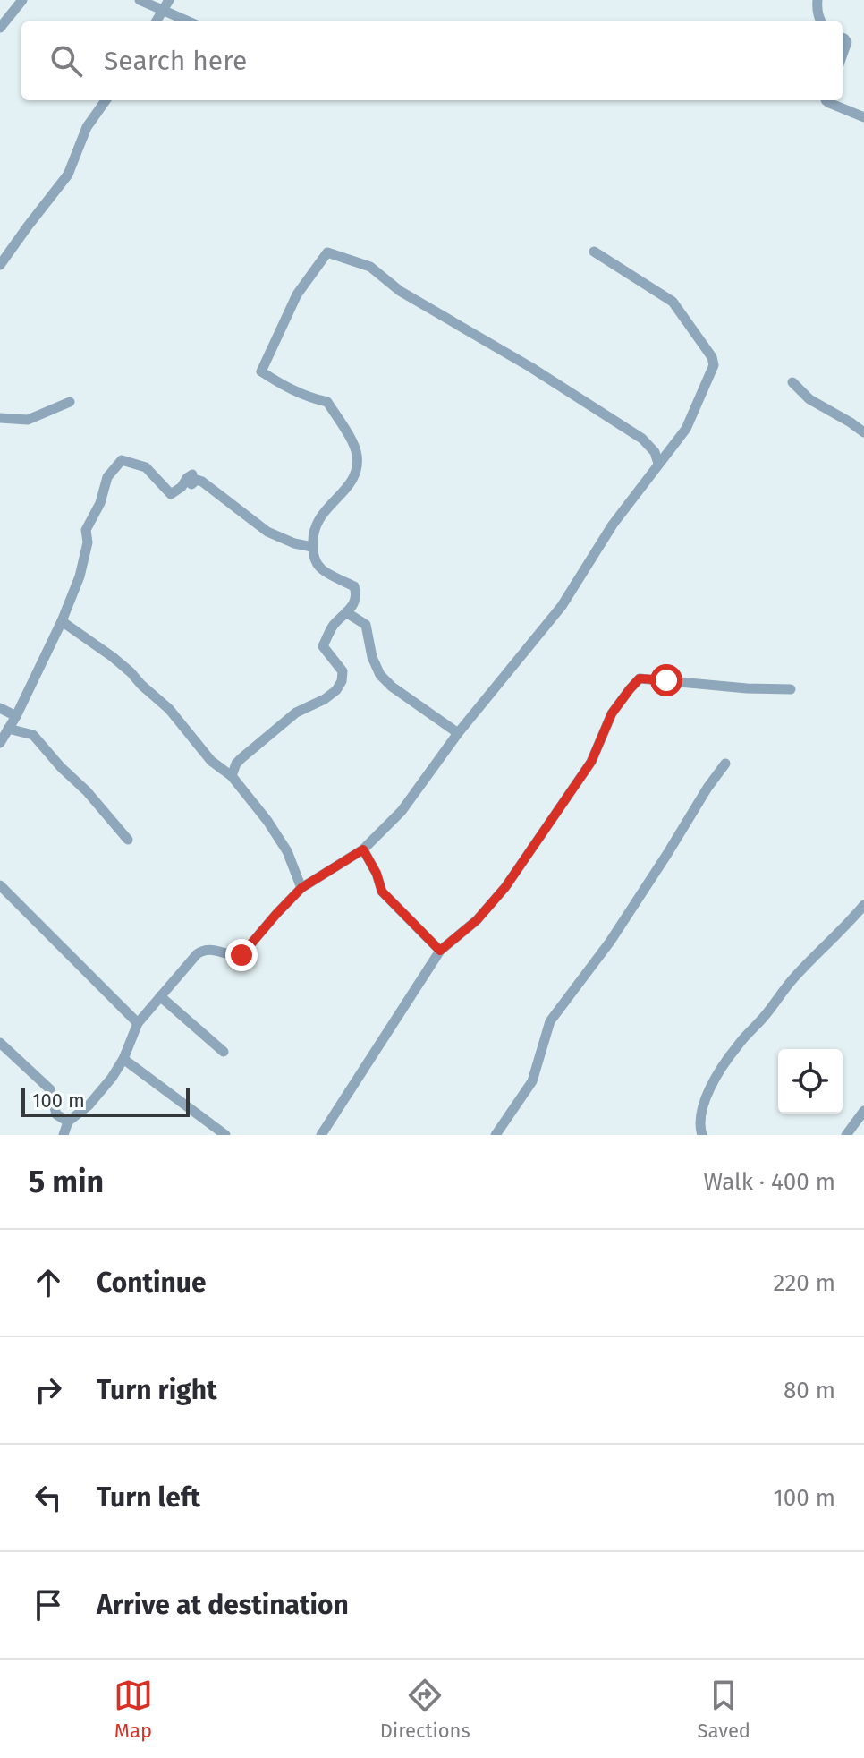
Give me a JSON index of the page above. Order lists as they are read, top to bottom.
{
  "scale_bar": "100 m",
  "page": {
    "search": "Search here",
    "scale": "100 m",
    "heading": ["5 min", "Walk · 400 m"],
    "list": [
      ["Continue", "220 m"],
      ["Turn right", "80 m"],
      ["Turn left", "100 m"],
      "Arrive at destination"
    ],
    "nav": ["Map", "Directions", "Saved"]
  }
}
